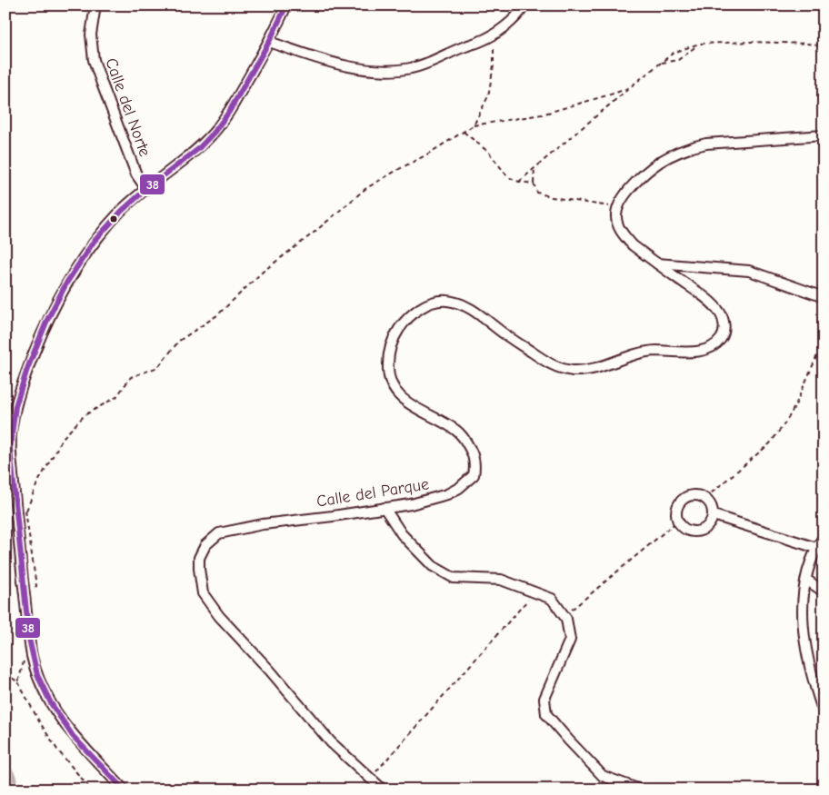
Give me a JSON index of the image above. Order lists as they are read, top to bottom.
{
  "streets": {
    "street": ["Calle del Norte", "Calle del Parque"]
  },
  "lines": ["transit line 38"]
}
